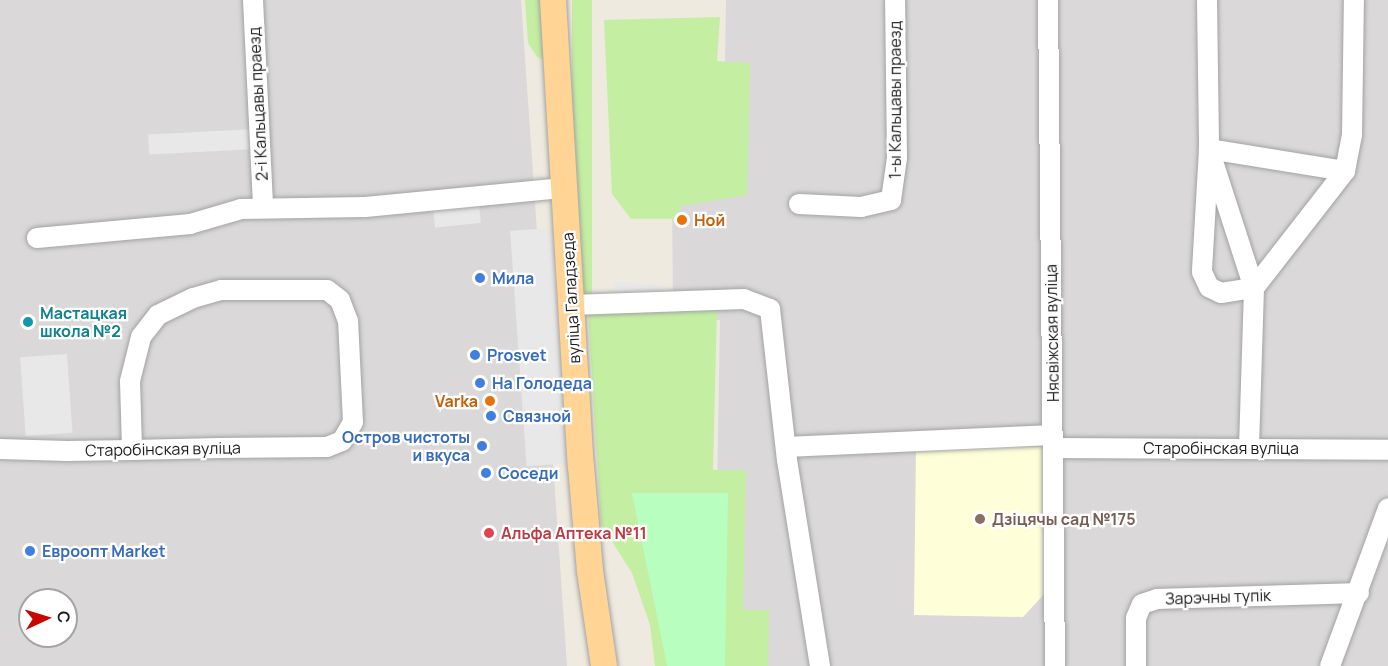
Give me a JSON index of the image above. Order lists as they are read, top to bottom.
{
  "streets": {
    "main road": ["вуліца Галадзеда"],
    "street": [
      "1-ы Кальцавы праезд",
      "2-і Кальцавы праезд",
      "Нясвіжская вуліца",
      "Старобінская вуліца",
      "Зарэчны тупік"
    ]
  },
  "crossings": [
    ["Нясвіжская вуліца", "Старобінская вуліца"]
  ],
  "places": [
    "Ной",
    "Мила",
    "Мастацкая школа №2",
    "Prosvet",
    "На Голодеда",
    "Varka",
    "Связной",
    "Остров чистоты и вкуса",
    "Соседи",
    "Дзіцячы сад №175",
    "Альфа Аптека №11",
    "Евроопт Market"
  ],
  "north": "right"
}
